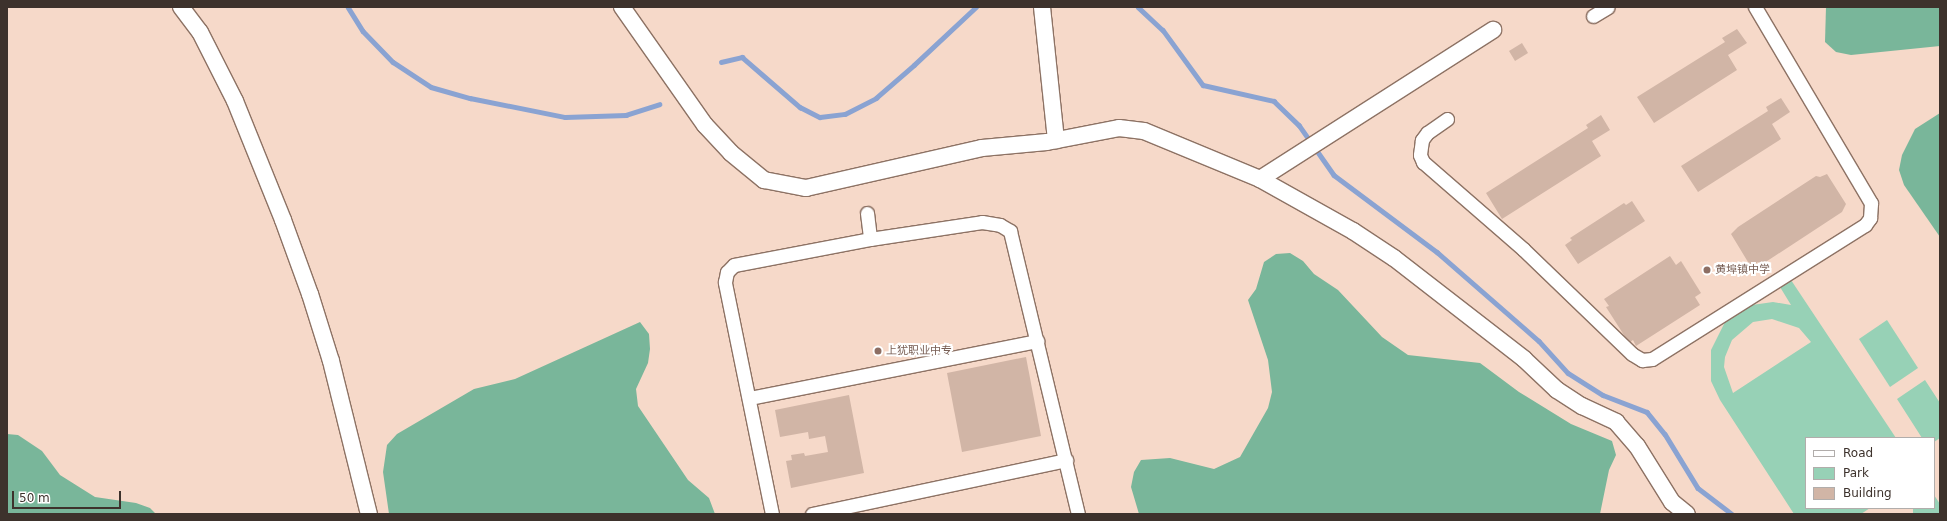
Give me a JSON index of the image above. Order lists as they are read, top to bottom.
{
  "places": ["黄埠镇中学", "上犹职业中专"],
  "legend": ["Road", "Park", "Building"],
  "scale_bar": "50 m"
}
